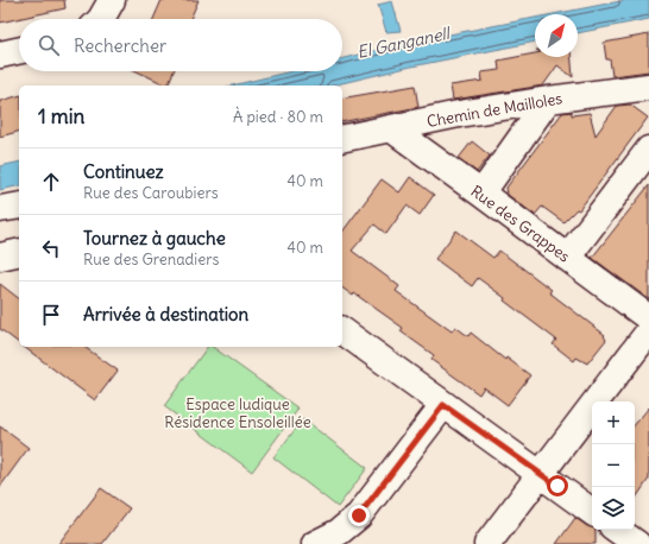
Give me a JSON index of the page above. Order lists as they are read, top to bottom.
{
  "streets": {
    "street": ["Chemin de Mailloles", "Rue des Grappes"]
  },
  "crossings": [
    ["Chemin de Mailloles", "Rue des Grappes"]
  ],
  "water": ["El Ganganell"],
  "parks": ["Espace ludique Résidence Ensoleillée"],
  "north": "top right",
  "page": {
    "search": "Rechercher",
    "heading": ["1 min", "À pied · 80 m"],
    "list": [
      ["Continuez", "Rue des Caroubiers", "40 m"],
      ["Tournez à gauche", "Rue des Grenadiers", "40 m"],
      "Arrivée à destination"
    ],
    "map_buttons": ["+", "−"]
  }
}
